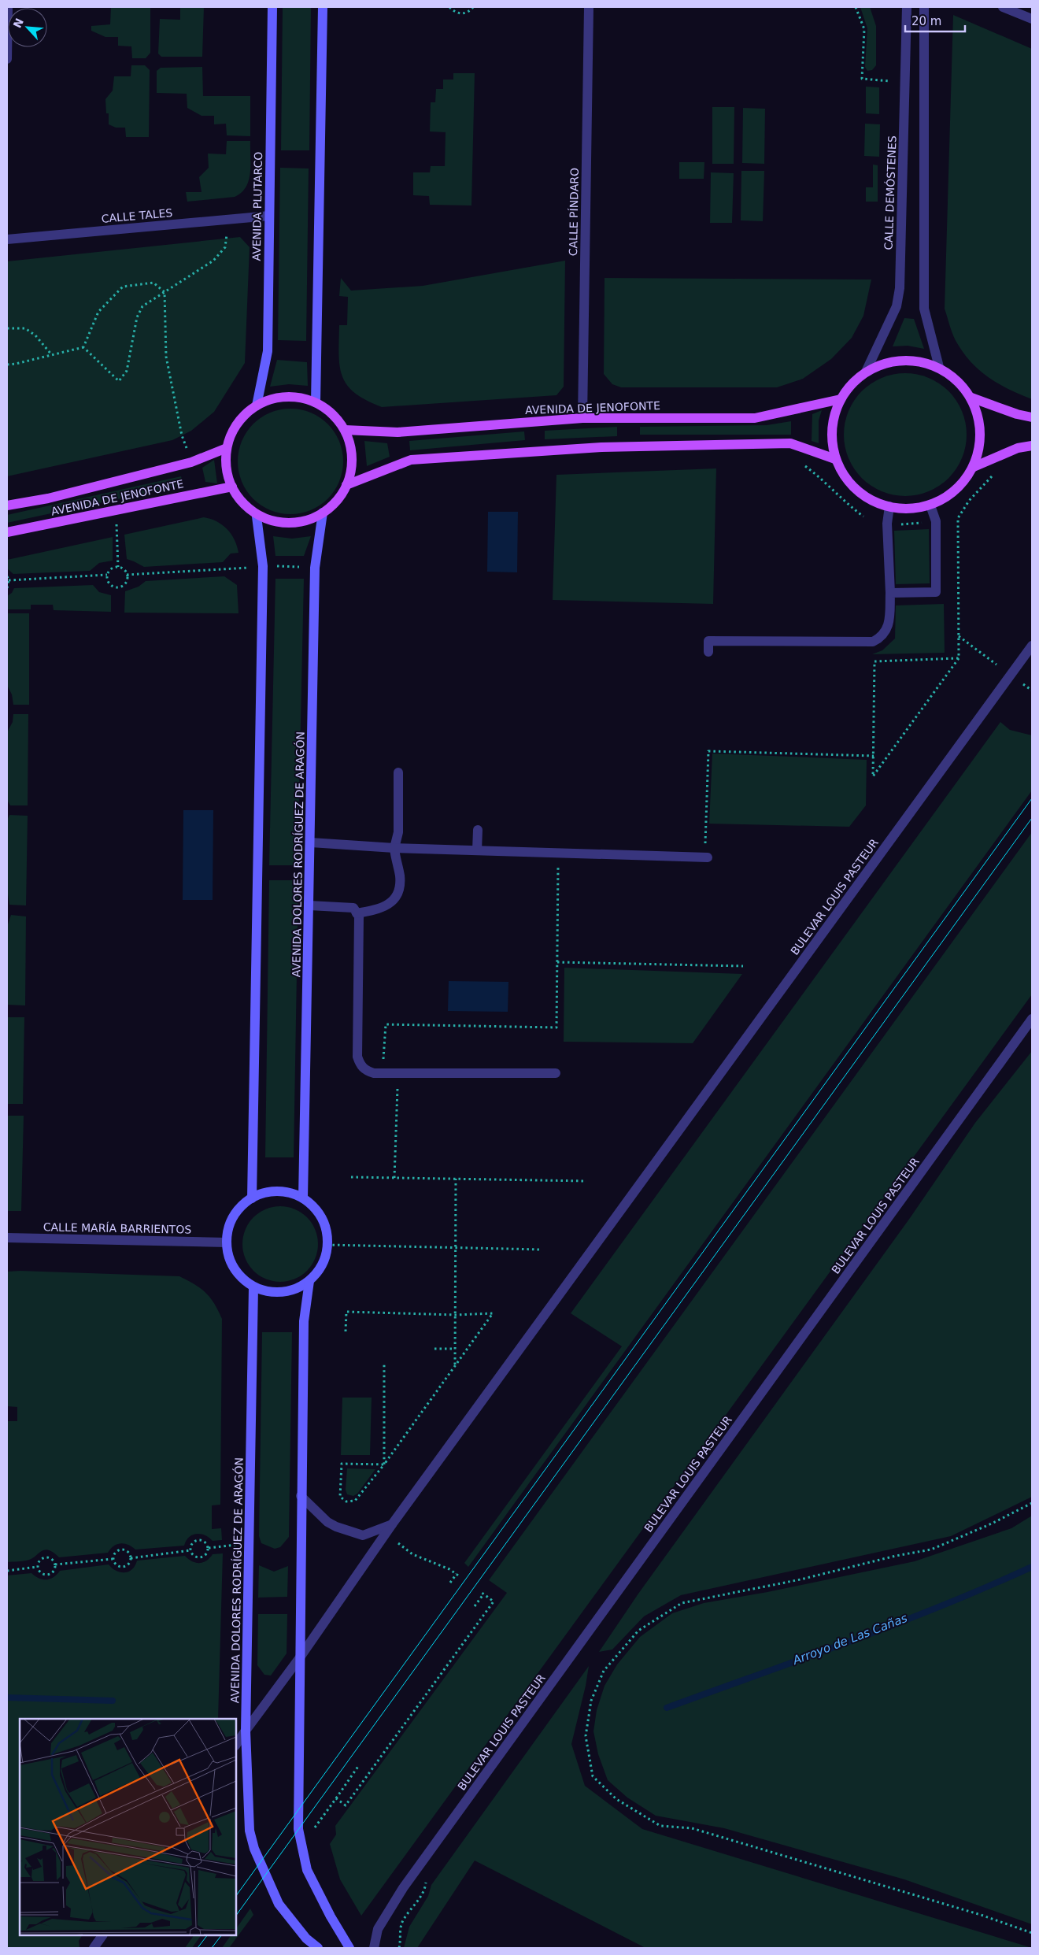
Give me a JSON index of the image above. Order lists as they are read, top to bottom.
{
  "streets": {
    "main road": ["AVENIDA PLUTARCO", "AVENIDA DE JENOFONTE", "AVENIDA DOLORES RODRÍGUEZ DE ARAGÓN"],
    "street": [
      "CALLE DEMÓSTENES",
      "CALLE PÍNDARO",
      "CALLE TALES",
      "BULEVAR LOUIS PASTEUR",
      "CALLE MARÍA BARRIENTOS"
    ]
  },
  "crossings": [
    ["AVENIDA PLUTARCO", "CALLE TALES"],
    ["AVENIDA PLUTARCO", "AVENIDA DE JENOFONTE"],
    ["AVENIDA PLUTARCO", "AVENIDA DOLORES RODRÍGUEZ DE ARAGÓN"],
    ["CALLE PÍNDARO", "AVENIDA DE JENOFONTE"],
    ["AVENIDA DE JENOFONTE", "AVENIDA DOLORES RODRÍGUEZ DE ARAGÓN"],
    ["AVENIDA DOLORES RODRÍGUEZ DE ARAGÓN", "BULEVAR LOUIS PASTEUR"],
    ["AVENIDA DOLORES RODRÍGUEZ DE ARAGÓN", "CALLE MARÍA BARRIENTOS"]
  ],
  "water": ["Arroyo de Las Cañas"],
  "scale_bar": "20 m",
  "north": "top left"
}
